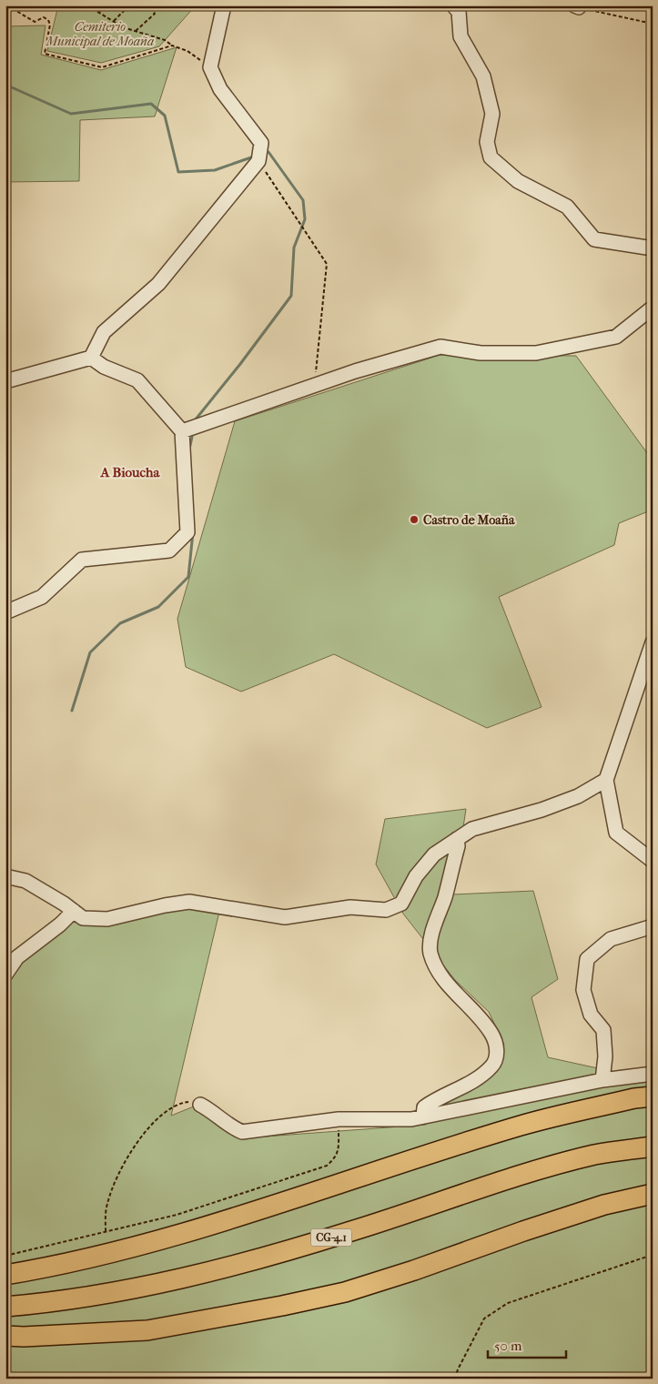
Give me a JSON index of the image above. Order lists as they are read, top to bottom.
{
  "streets": {
    "highway": ["CG-4.1"]
  },
  "districts": ["A Bioucha"],
  "parks": ["Cemiterio Municipal de Moaña"],
  "places": ["Castro de Moaña"],
  "scale_bar": "50 m"
}
